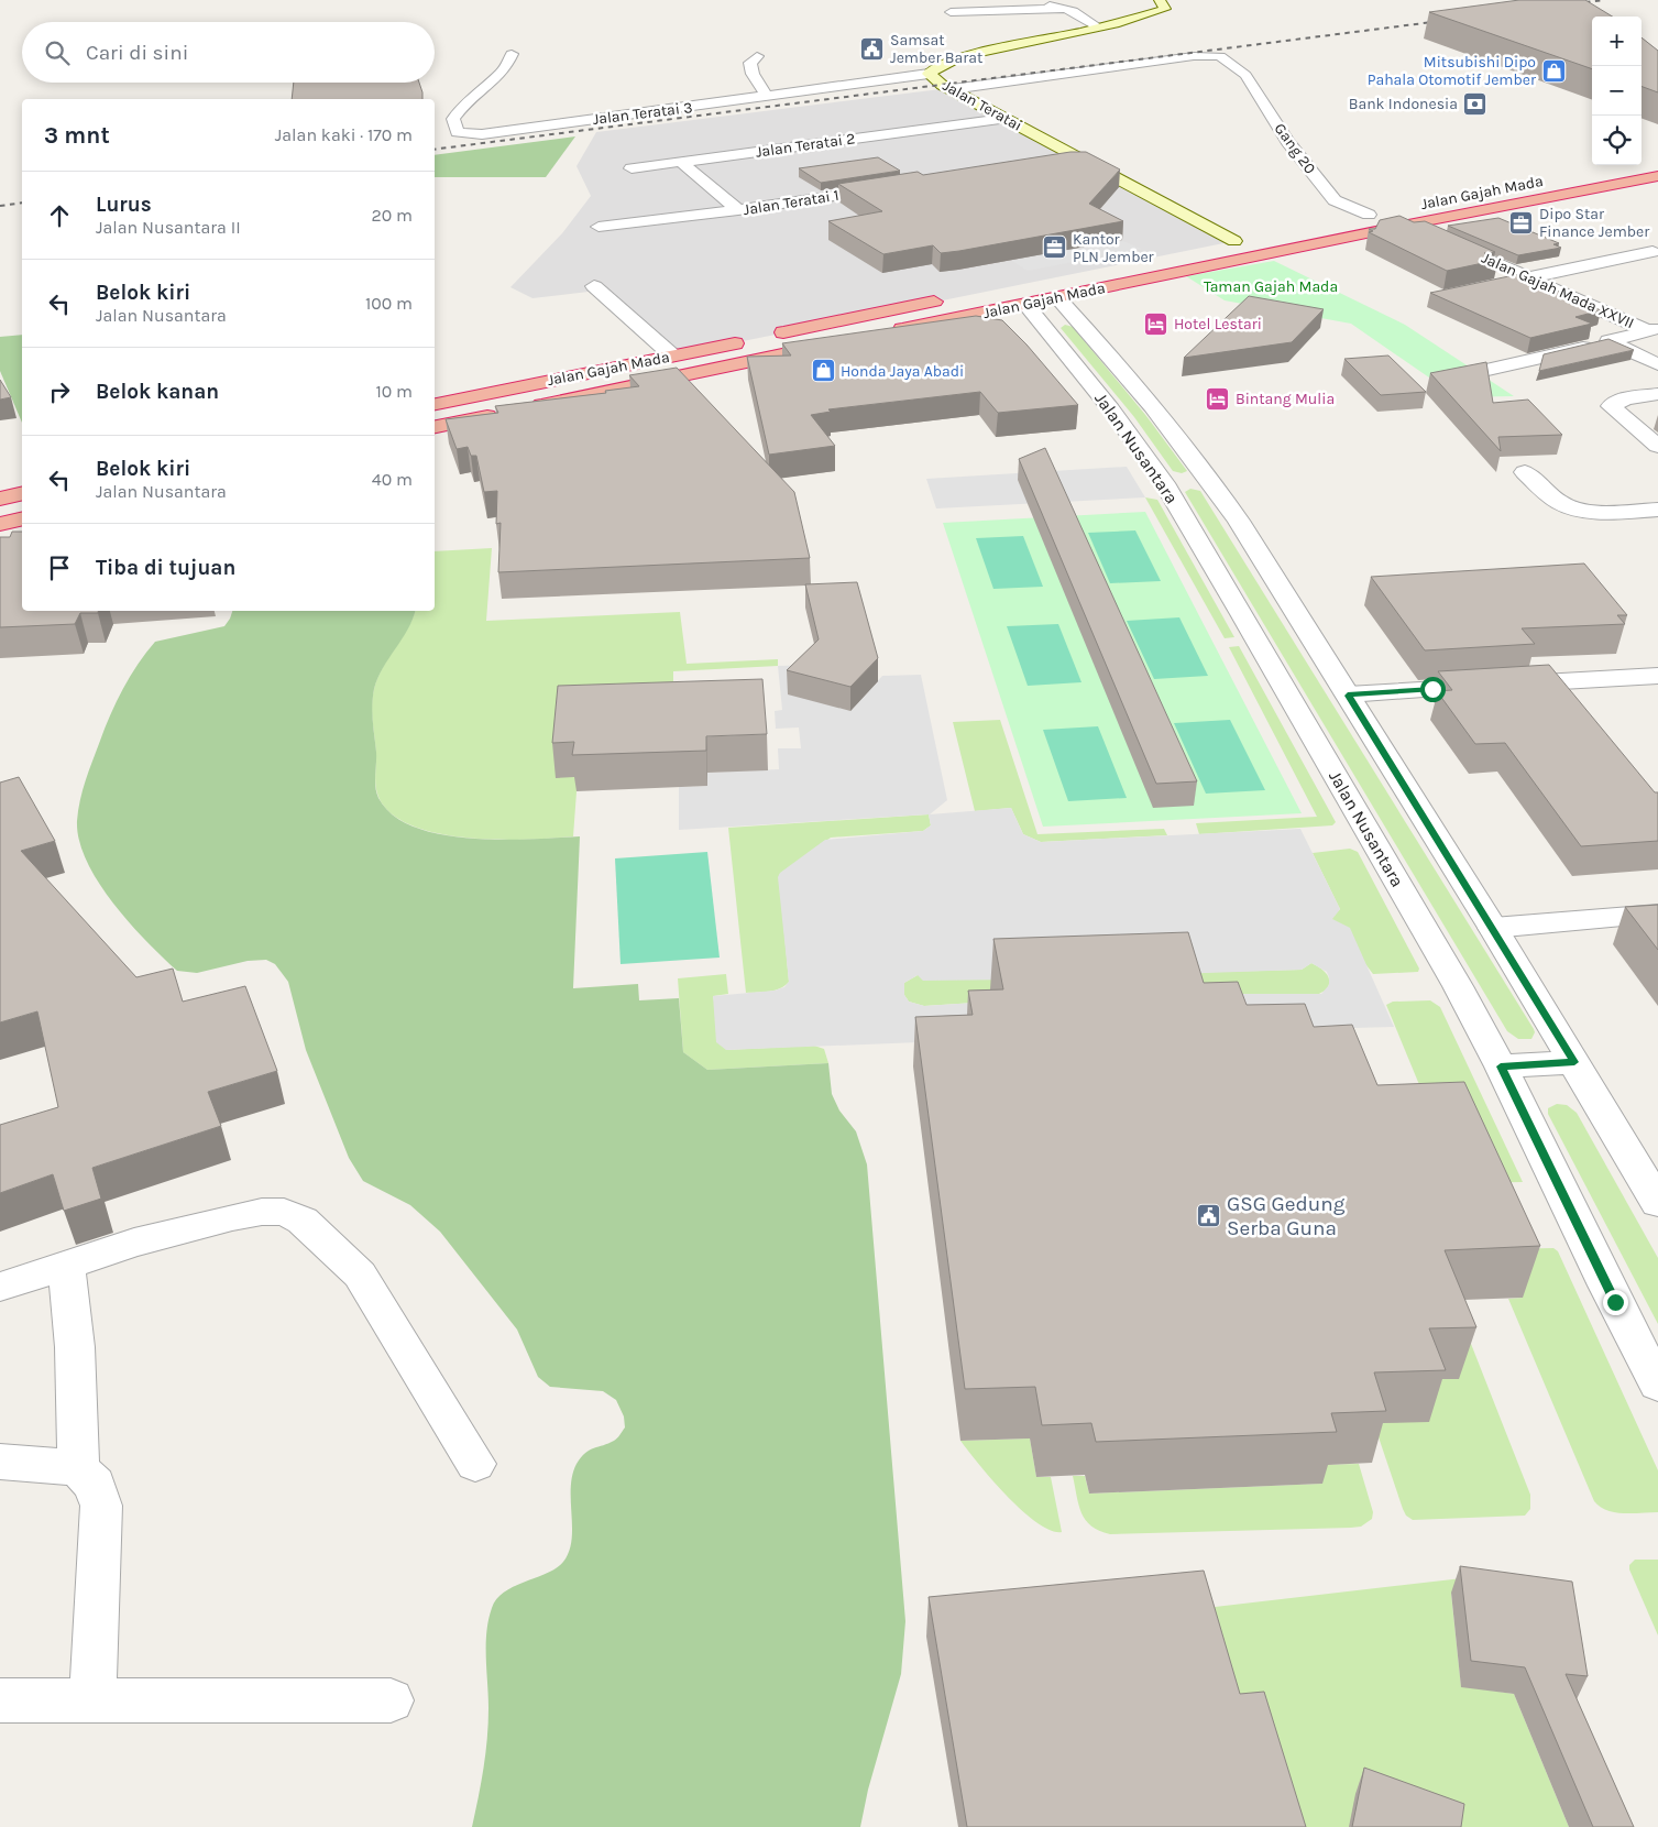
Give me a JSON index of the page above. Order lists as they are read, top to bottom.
{
  "streets": {
    "highway": ["Jalan Gajah Mada"],
    "main road": ["Jalan Teratai"],
    "street": [
      "Jalan Teratai 3",
      "Jalan Teratai 2",
      "Gang 20",
      "Jalan Teratai 1",
      "Jalan Gajah Mada XXVII",
      "Jalan Nusantara"
    ]
  },
  "crossings": [
    ["Jalan Teratai", "Jalan Teratai 3"],
    ["Jalan Teratai", "Jalan Teratai 2"],
    ["Jalan Teratai", "Gang 20"],
    ["Jalan Gajah Mada", "Jalan Gajah Mada XXVII"],
    ["Jalan Gajah Mada", "Jalan Nusantara"]
  ],
  "parks": ["Taman Gajah Mada"],
  "places": {
    "public building": ["Samsat Jember Barat", "GSG Gedung Serba Guna"],
    "shop": ["Mitsubishi Dipo Pahala Otomotif Jember", "Honda Jaya Abadi"],
    "bank": ["Bank Indonesia"],
    "office": ["Dipo Star Finance Jember", "Kantor PLN Jember"],
    "hotel": ["Hotel Lestari", "Bintang Mulia"]
  },
  "page": {
    "map_buttons": ["+", "−"],
    "search": "Cari di sini",
    "heading": ["3 mnt", "Jalan kaki · 170 m"],
    "list": [
      ["Lurus", "Jalan Nusantara II", "20 m"],
      ["Belok kiri", "Jalan Nusantara", "100 m"],
      ["Belok kanan", "10 m"],
      ["Belok kiri", "Jalan Nusantara", "40 m"],
      "Tiba di tujuan"
    ]
  }
}
